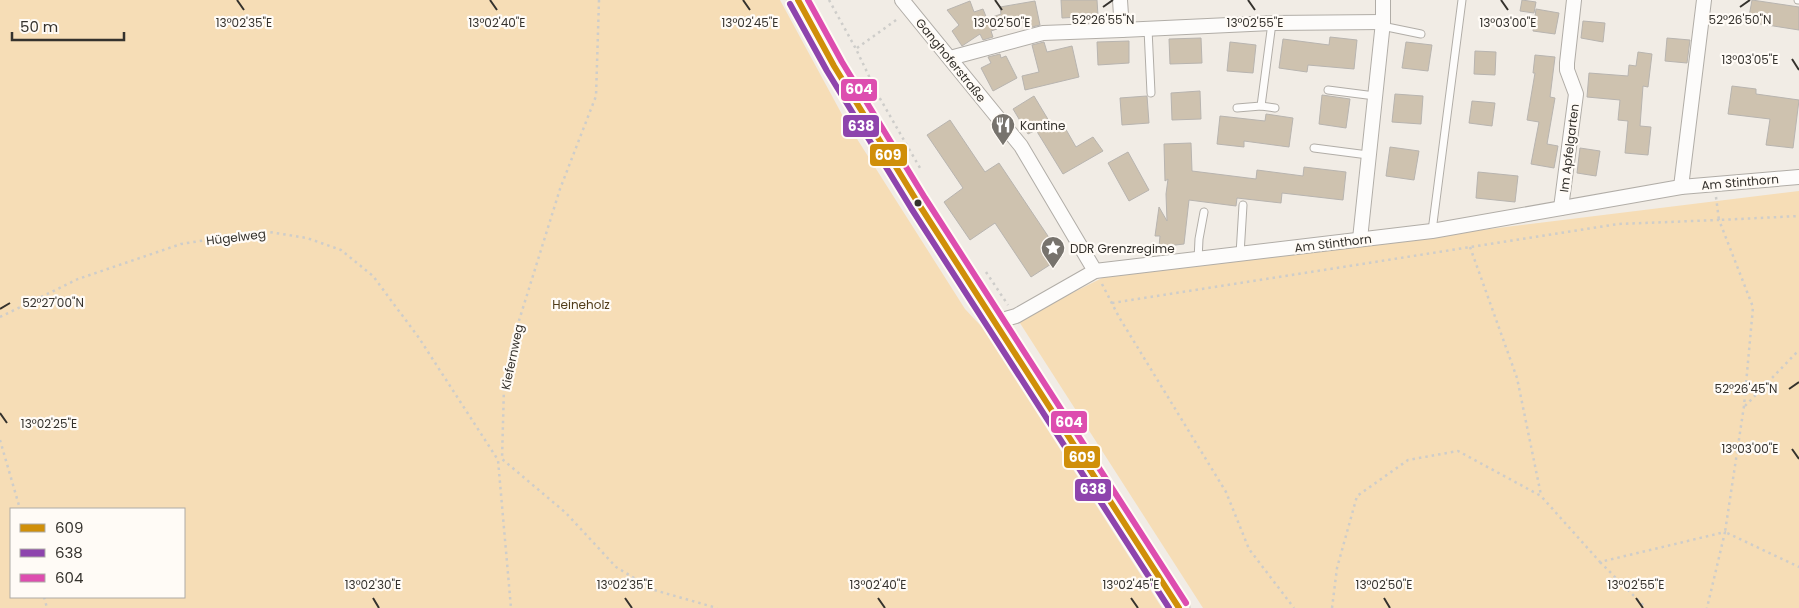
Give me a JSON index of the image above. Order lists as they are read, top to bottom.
{
  "streets": {
    "street": ["Ganghoferstraße", "Im Apfelgarten", "Am Stinthorn"],
    "path": ["Hügelweg", "Kiefernweg"]
  },
  "crossings": [
    ["Ganghoferstraße", "Am Stinthorn"],
    ["Im Apfelgarten", "Am Stinthorn"]
  ],
  "parks": ["Heineholz"],
  "places": {
    "restaurant": ["Kantine"],
    "place": ["DDR Grenzregime"]
  },
  "lines": ["transit line 609", "transit line 604", "transit line 638"],
  "legend": ["609", "638", "604"],
  "scale_bar": "50 m",
  "coordinates": [
    "52°26'55\"N",
    "52°26'50\"N",
    "13°02'55\"E",
    "13°03'00\"E",
    "13°02'35\"E",
    "13°02'40\"E",
    "13°02'45\"E",
    "13°02'50\"E",
    "13°03'05\"E",
    "52°27'00\"N",
    "52°26'45\"N",
    "13°02'25\"E",
    "13°02'30\"E"
  ]
}
